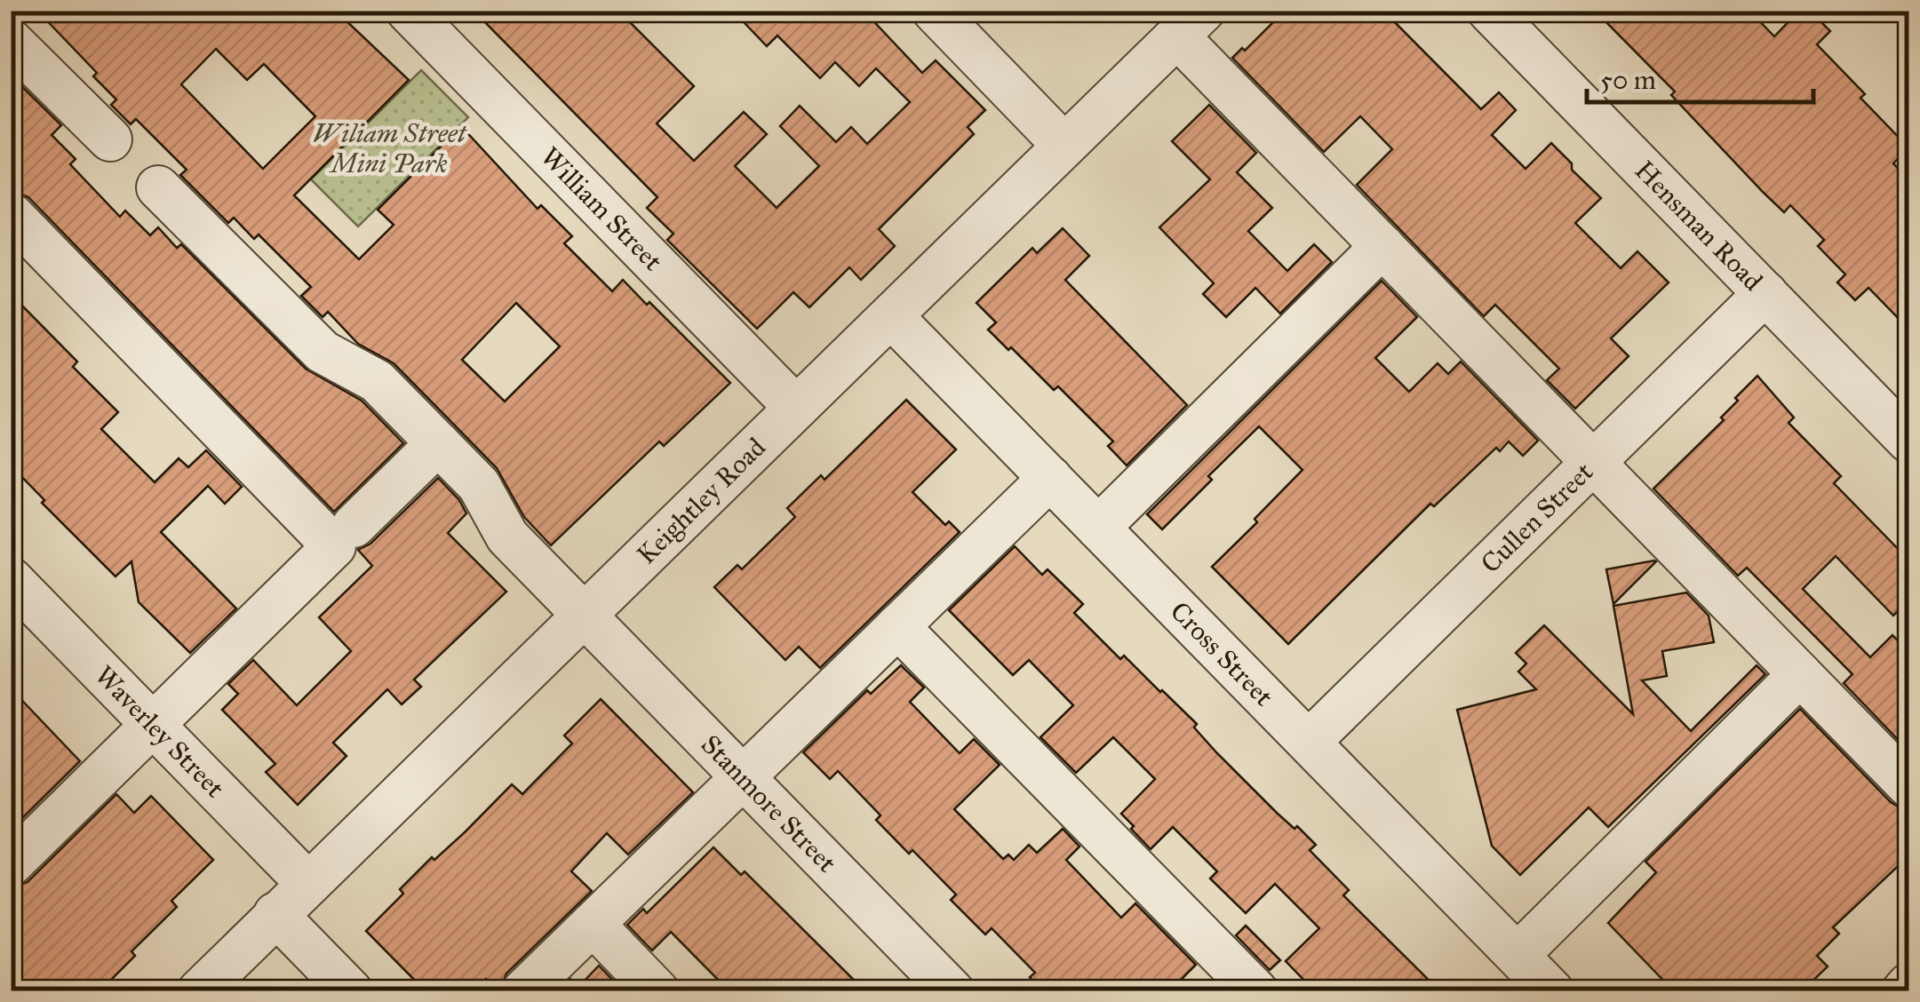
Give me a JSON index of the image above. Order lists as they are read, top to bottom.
{
  "streets": {
    "street": [
      "William Street",
      "Hensman Road",
      "Keightley Road",
      "Cullen Street",
      "Cross Street",
      "Waverley Street",
      "Stanmore Street"
    ]
  },
  "crossings": [
    ["William Street", "Keightley Road"],
    ["Hensman Road", "Cullen Street"],
    ["Keightley Road", "Cross Street"],
    ["Keightley Road", "Waverley Street"],
    ["Keightley Road", "Stanmore Street"],
    ["Cullen Street", "Cross Street"]
  ],
  "parks": ["Wiliam Street Mini Park"],
  "scale_bar": "50 m"
}
